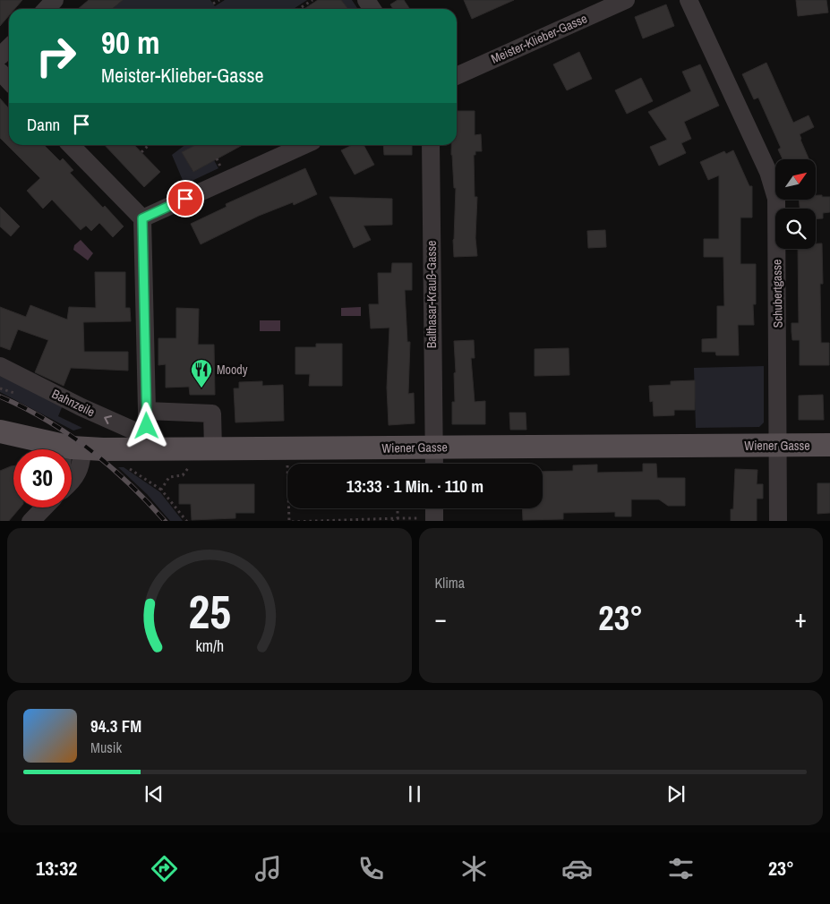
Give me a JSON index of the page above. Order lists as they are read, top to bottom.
{
  "streets": {
    "main road": ["Wiener Gasse"],
    "street": [
      "Meister-Klieber-Gasse",
      "Schubertgasse",
      "Balthasar-Krauß-Gasse",
      "Bahnzeile"
    ]
  },
  "crossings": [
    ["Schubertgasse", "Wiener Gasse"],
    ["Balthasar-Krauß-Gasse", "Wiener Gasse"],
    ["Bahnzeile", "Wiener Gasse"]
  ],
  "one_way": ["Bahnzeile"],
  "places": {
    "restaurant": ["Moody"]
  },
  "north": "top right",
  "page": {
    "turn": ["90 m", "Meister-Klieber-Gasse"],
    "then": "Dann",
    "limit": "30",
    "trip": "13:33 · 1 Min. · 110 m",
    "tile": "Klima",
    "heat": ["−", "23°", "+"],
    "song": ["94.3 FM", "Musik"],
    "tabs": ["13:32", "23°"],
    "gauge": ["25", "km/h"]
  }
}
